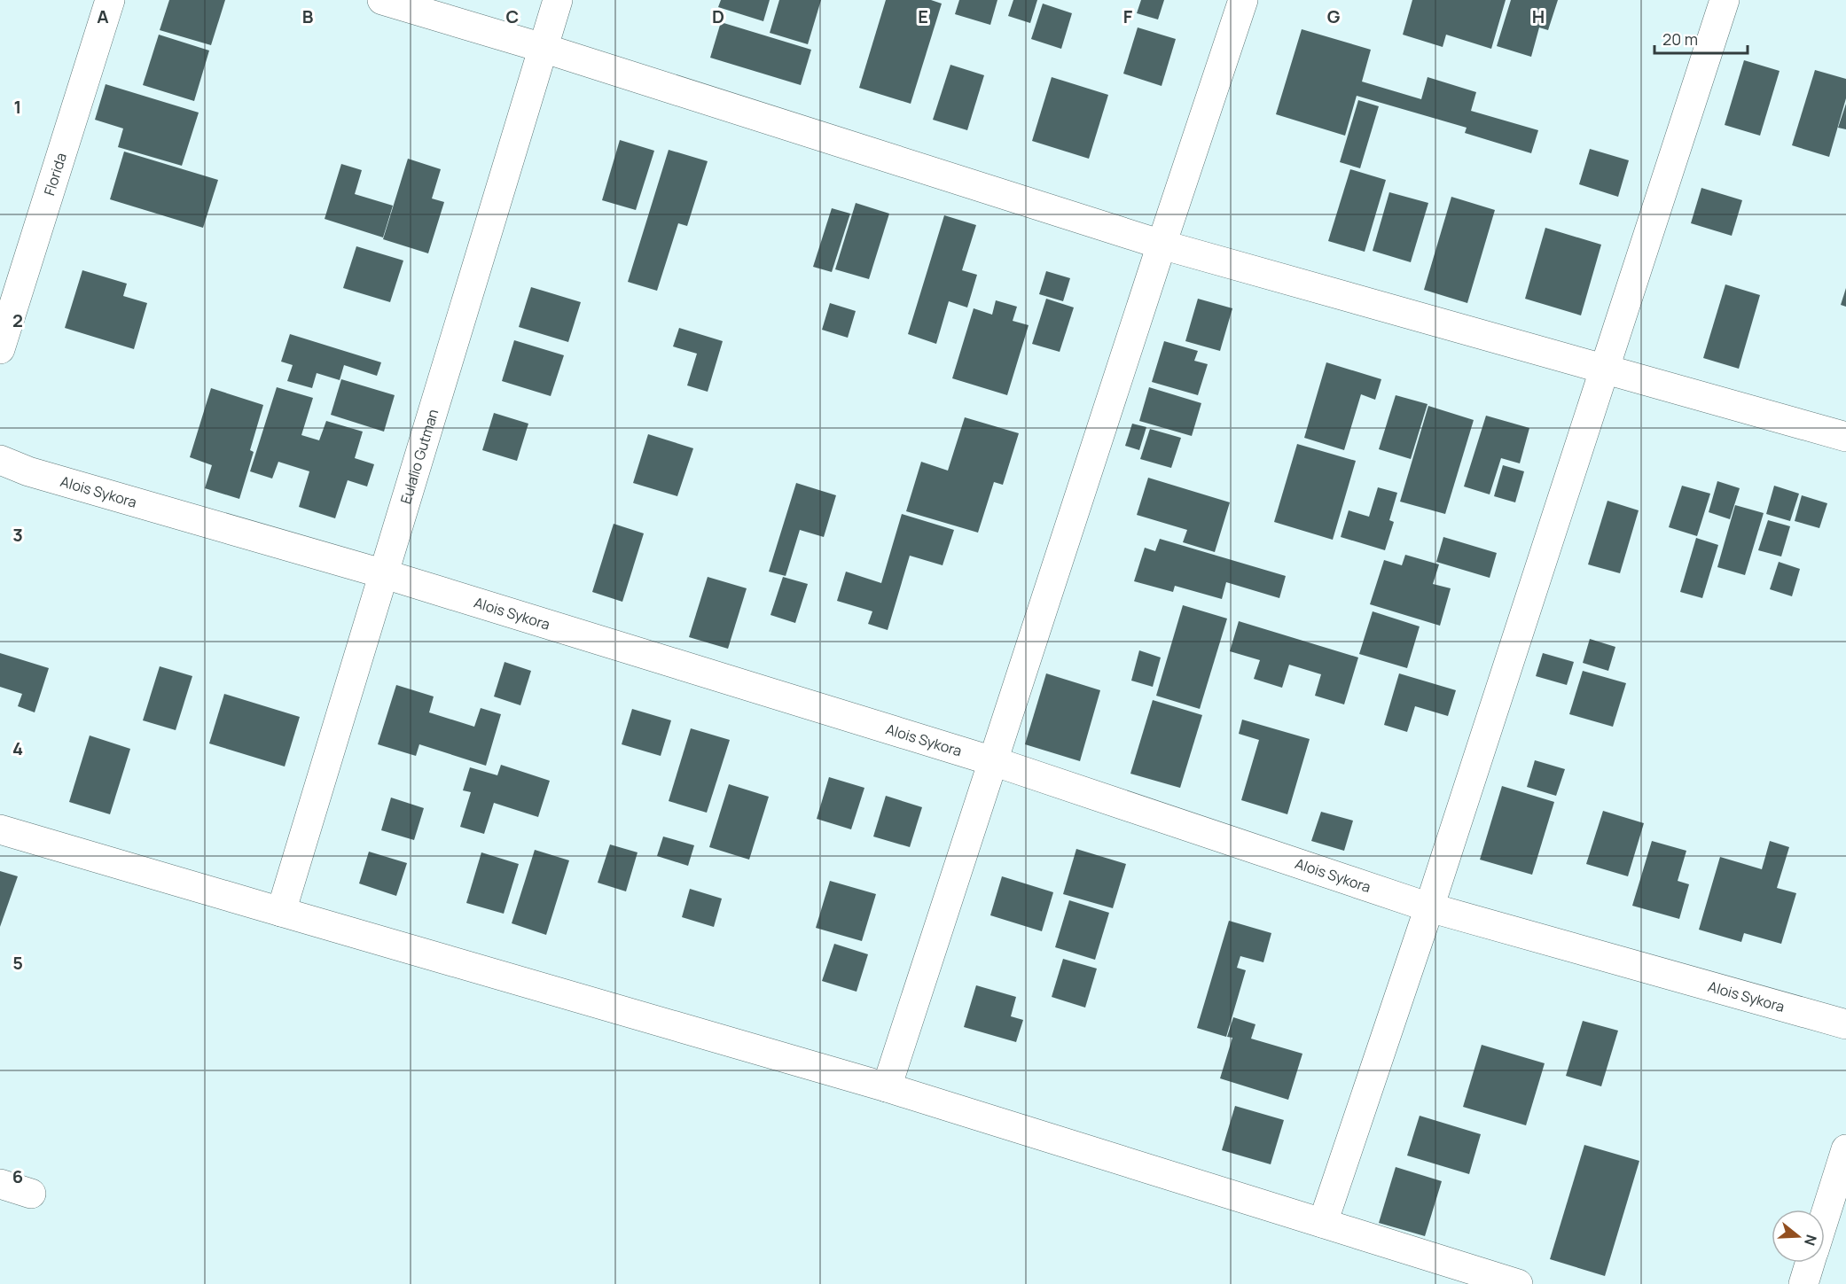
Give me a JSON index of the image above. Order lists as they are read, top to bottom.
{
  "streets": {
    "street": ["Florida", "Eulalio Gutman", "Alois Sykora"]
  },
  "crossings": [
    ["Eulalio Gutman", "Alois Sykora"]
  ],
  "scale_bar": "20 m",
  "north": "right",
  "grid": {
    "columns": [
      "A",
      "B",
      "C",
      "D",
      "E",
      "F",
      "G",
      "H"
    ],
    "rows": [
      "1",
      "2",
      "3",
      "4",
      "5",
      "6"
    ]
  }
}
